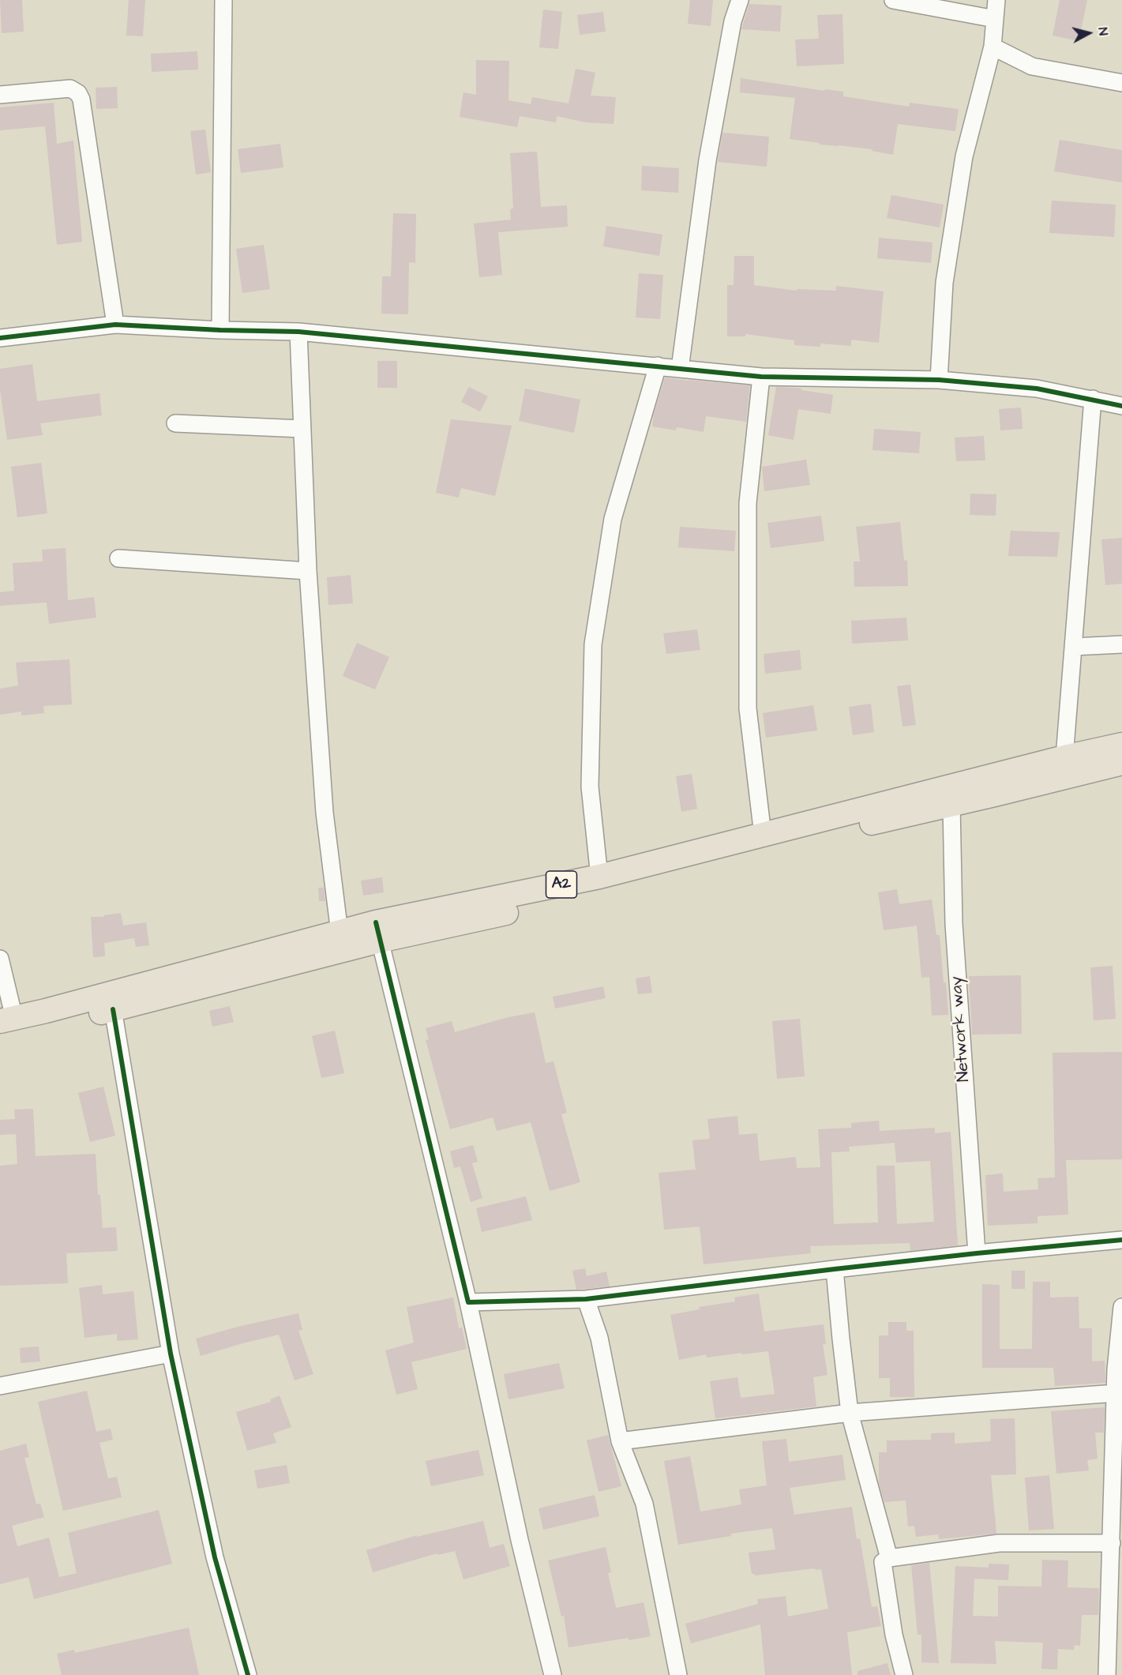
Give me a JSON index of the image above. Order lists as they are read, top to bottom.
{
  "streets": {
    "highway": ["A2"],
    "street": ["Network way"]
  },
  "crossings": [
    ["A2", "Network way"]
  ],
  "north": "right"
}
